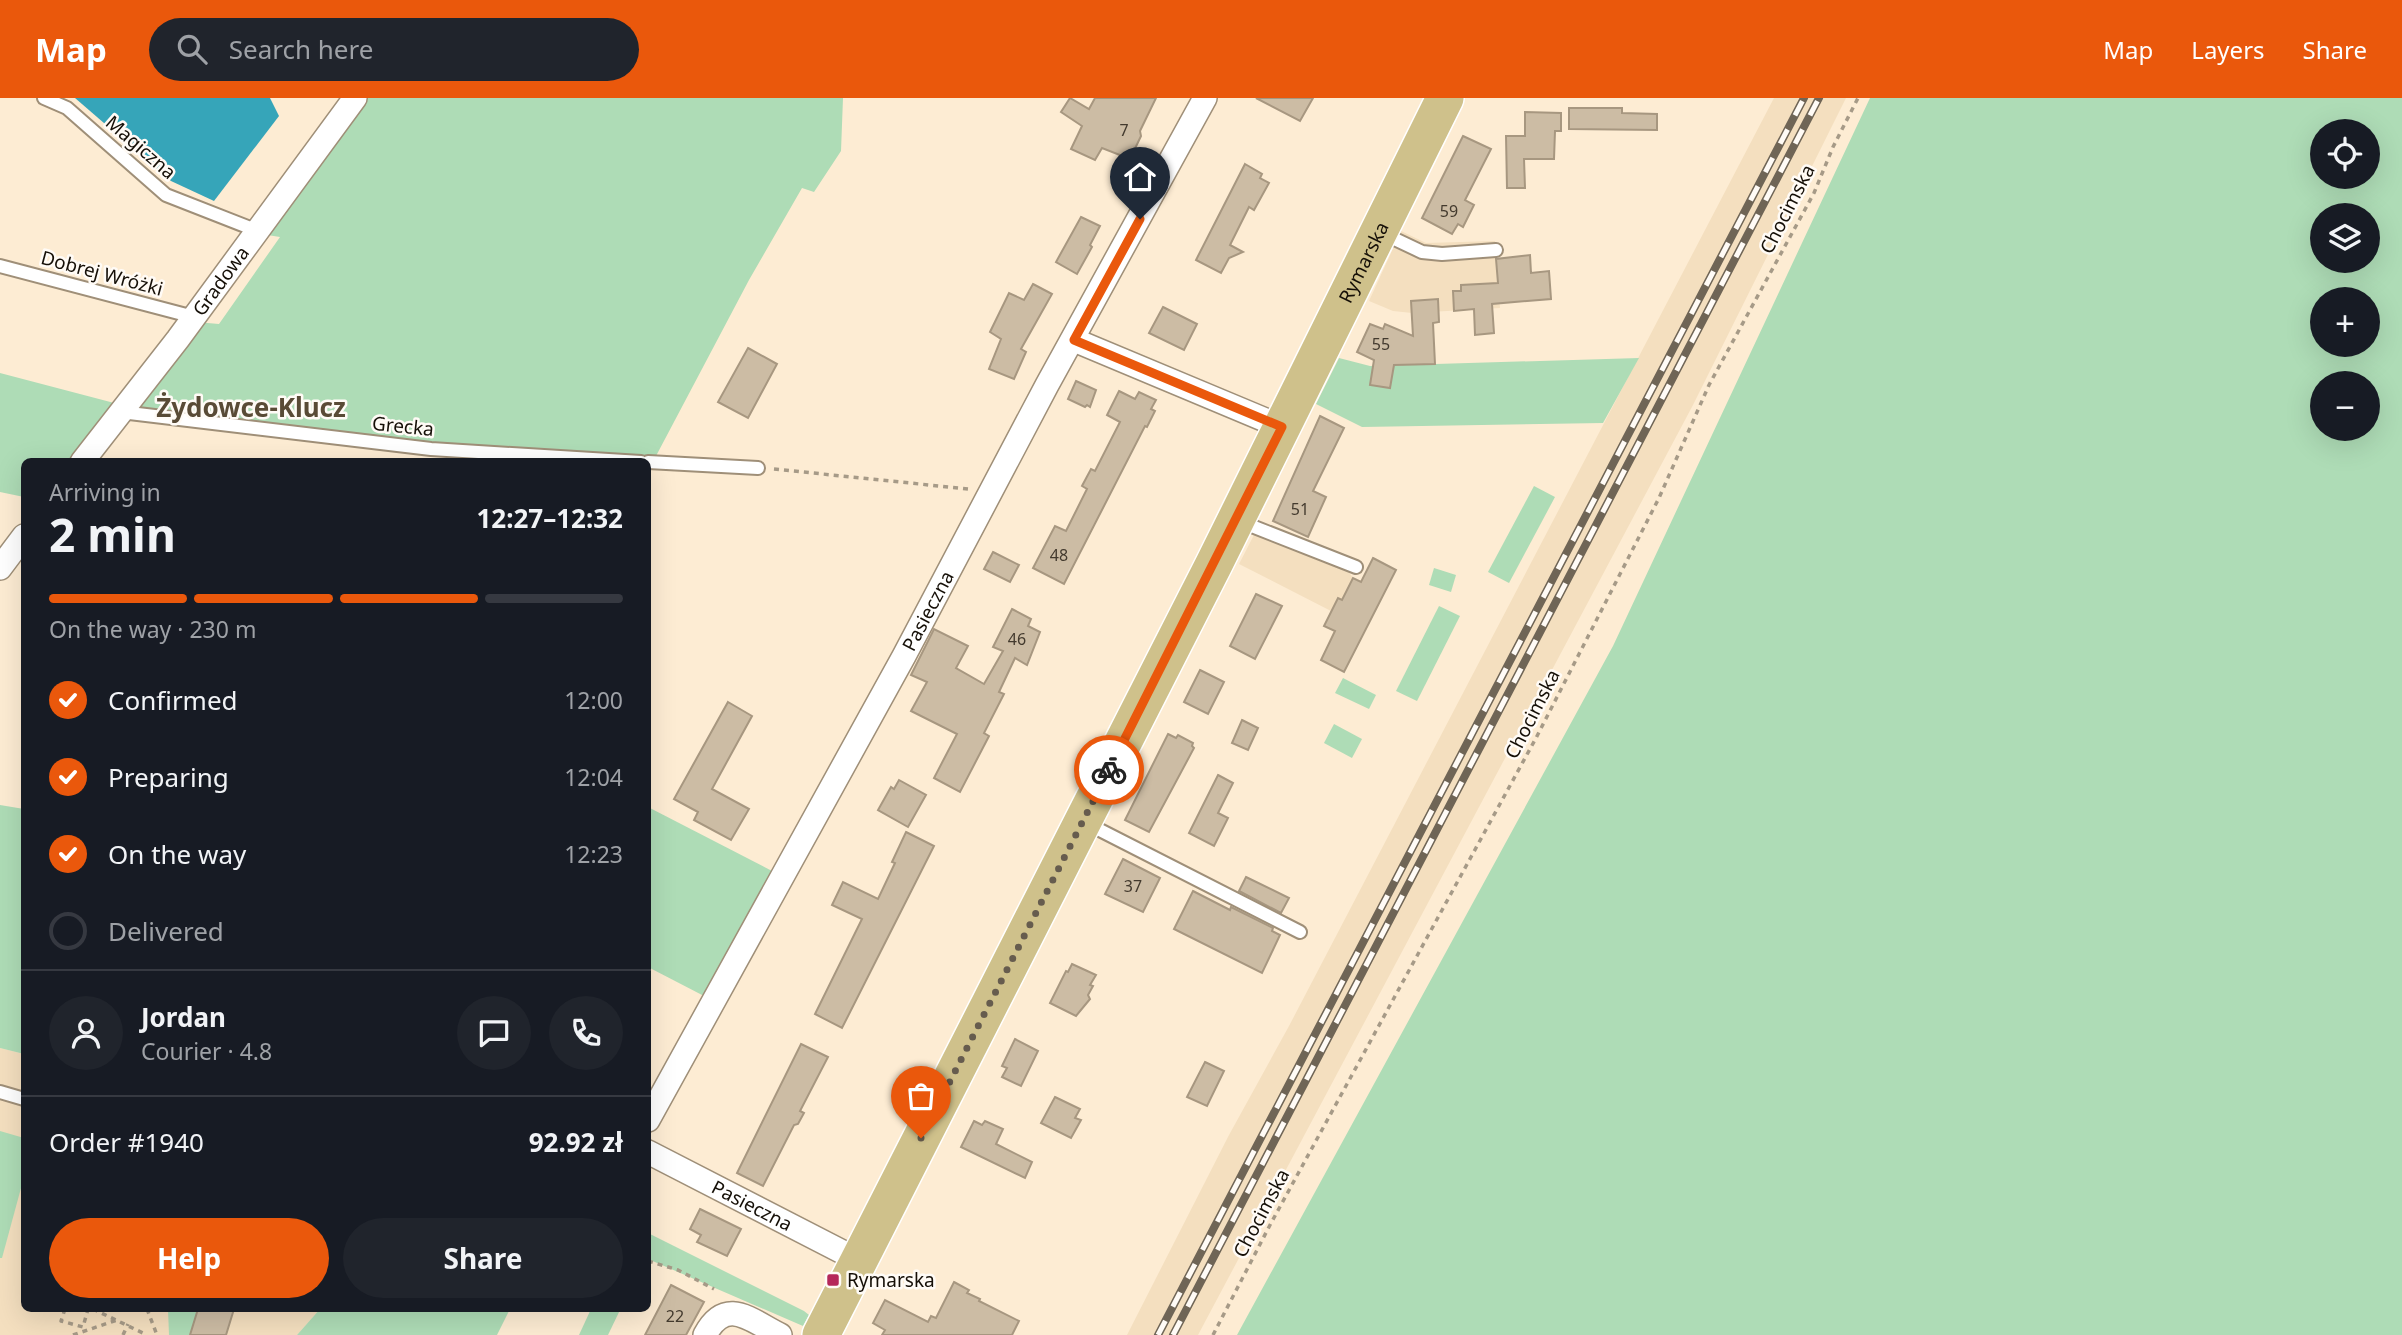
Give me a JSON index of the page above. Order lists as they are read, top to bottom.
{
  "streets": {
    "main road": ["Rymarska"],
    "street": ["Gradowa", "Pasieczna"],
    "lane": ["Magiczna", "Dobrej Wróżki", "Grecka"],
    "path": ["Chocimska"]
  },
  "crossings": [
    ["Magiczna", "Gradowa"],
    ["Rymarska", "Pasieczna"],
    ["Dobrej Wróżki", "Gradowa"],
    ["Gradowa", "Grecka"]
  ],
  "districts": ["Żydowce-Klucz"],
  "places": {
    "transit": ["Rymarska"]
  },
  "house_numbers": [
    "7",
    "59",
    "55",
    "51",
    "48",
    "46",
    "37",
    "22"
  ],
  "page": {
    "header": "Map",
    "search": "Search here",
    "nav": ["Map", "Layers", "Share"],
    "map_buttons": ["+", "−"],
    "heading": ["2 min", "Arriving in", "12:27–12:32"],
    "panel": [
      "Jordan",
      "Courier · 4.8",
      "Order #1940",
      "92.92 zł"
    ],
    "bar": "On the way · 230 m",
    "list": [
      ["Confirmed", "12:00"],
      ["Preparing", "12:04"],
      ["On the way", "12:23"],
      "Delivered"
    ],
    "buttons": ["Help", "Share"]
  }
}
